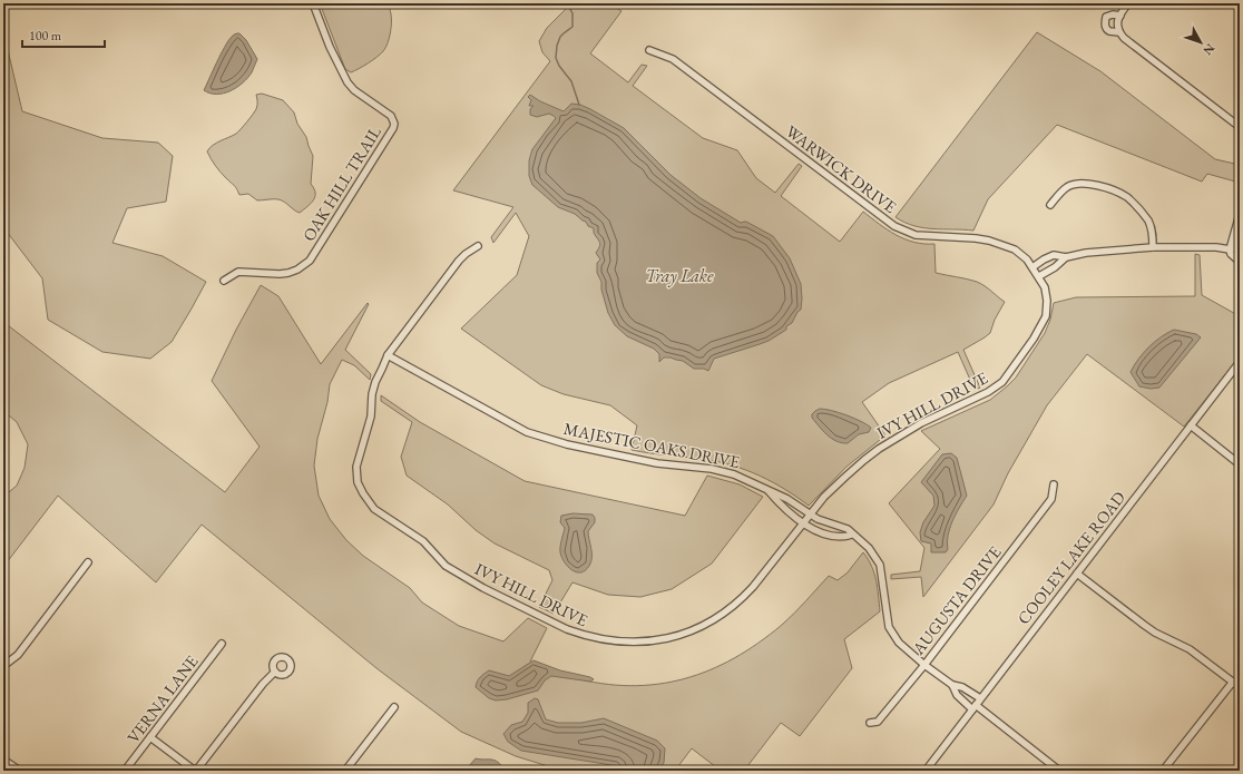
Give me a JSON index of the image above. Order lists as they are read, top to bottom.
{
  "streets": {
    "street": [
      "WARWICK DRIVE",
      "OAK HILL TRAIL",
      "IVY HILL DRIVE",
      "MAJESTIC OAKS DRIVE",
      "COOLEY LAKE ROAD",
      "AUGUSTA DRIVE",
      "VERNA LANE"
    ]
  },
  "crossings": [
    ["WARWICK DRIVE", "IVY HILL DRIVE"],
    ["IVY HILL DRIVE", "MAJESTIC OAKS DRIVE"],
    ["MAJESTIC OAKS DRIVE", "COOLEY LAKE ROAD"],
    ["MAJESTIC OAKS DRIVE", "AUGUSTA DRIVE"]
  ],
  "water": ["Tray Lake"],
  "scale_bar": "100 m",
  "north": "bottom right"
}
